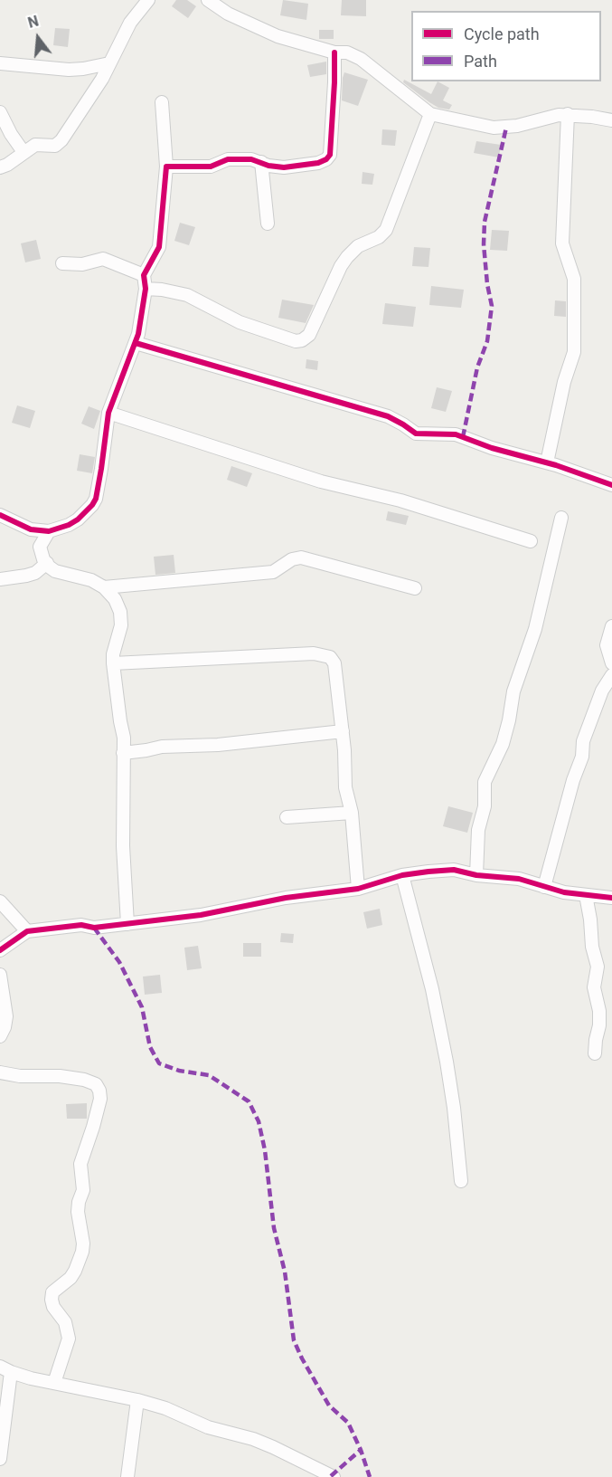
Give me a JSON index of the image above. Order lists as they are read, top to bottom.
{
  "legend": ["Cycle path", "Path"],
  "north": "top"
}
